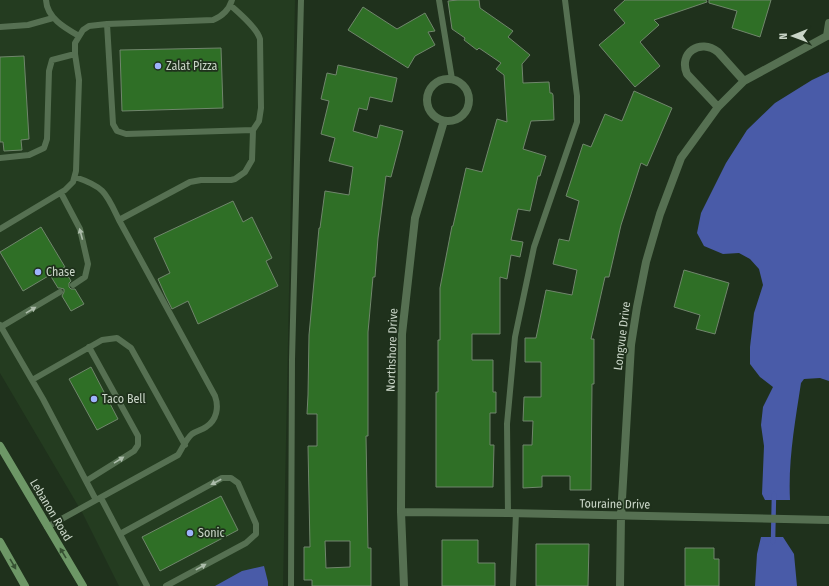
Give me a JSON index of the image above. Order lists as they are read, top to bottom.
{
  "streets": {
    "main road": ["Lebanon Road"],
    "street": ["Longvue Drive", "Northshore Drive", "Touraine Drive"]
  },
  "crossings": [
    ["Longvue Drive", "Touraine Drive"],
    ["Northshore Drive", "Touraine Drive"]
  ],
  "places": [
    "Zalat Pizza",
    "Chase",
    "Taco Bell",
    "Sonic"
  ],
  "north": "left"
}
